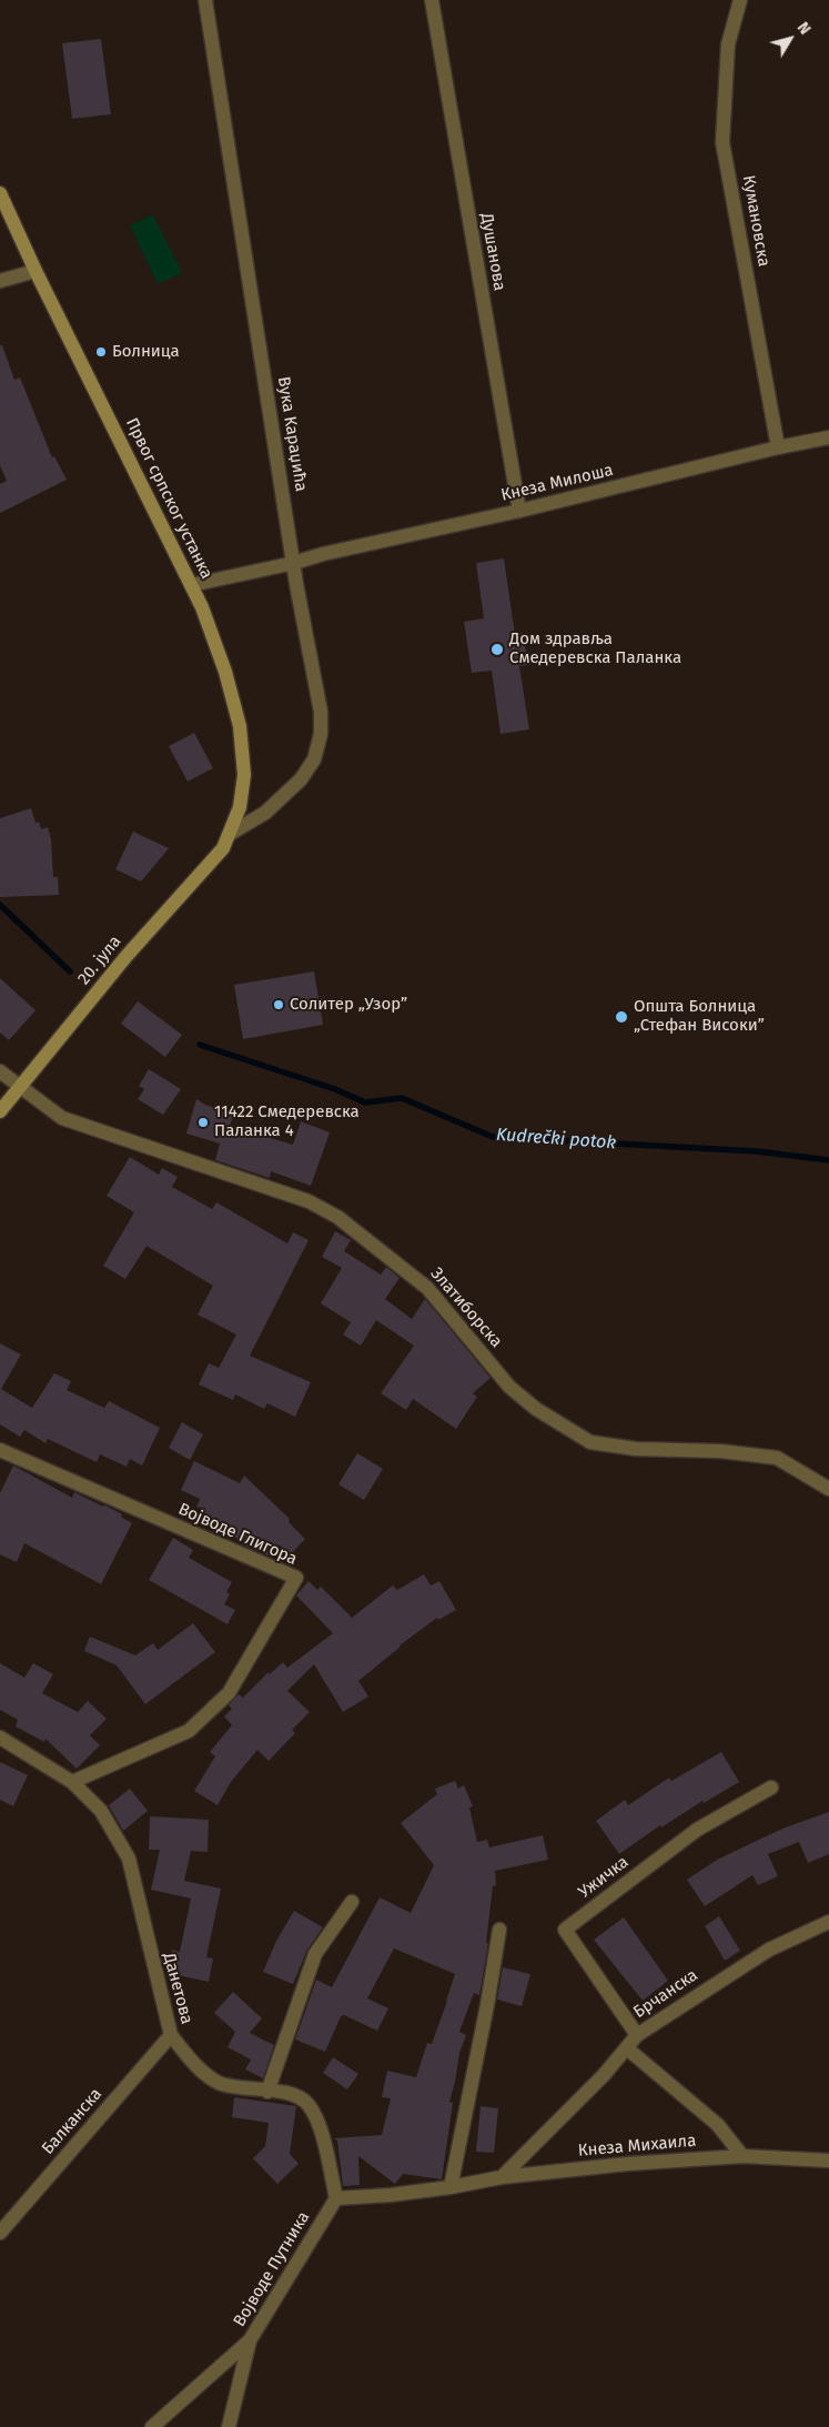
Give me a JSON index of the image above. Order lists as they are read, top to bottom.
{
  "streets": {
    "main road": ["Првог српског устанка", "20. јула"],
    "street": [
      "Кумановска",
      "Душанова",
      "Вука Караџића",
      "Кнеза Милоша",
      "Златиборска",
      "Војводе Глигора",
      "Ужичка",
      "Данетова",
      "Брчанска",
      "Балканска",
      "Кнеза Михаила",
      "Војводе Путника"
    ]
  },
  "crossings": [
    ["Кумановска", "Кнеза Милоша"],
    ["Душанова", "Кнеза Милоша"],
    ["Вука Караџића", "Кнеза Милоша"],
    ["Вука Караџића", "Првог српског устанка"],
    ["Вука Караџића", "20. јула"],
    ["Кнеза Милоша", "Првог српског устанка"],
    ["Првог српског устанка", "20. јула"],
    ["20. јула", "Златиборска"],
    ["Војводе Глигора", "Данетова"],
    ["Ужичка", "Брчанска"],
    ["Данетова", "Балканска"],
    ["Данетова", "Војводе Путника"],
    ["Брчанска", "Кнеза Михаила"]
  ],
  "water": ["Kudrečki potok"],
  "places": [
    "Болница",
    "Дом здравља Смедеревска Паланка",
    "Солитер „Узор”",
    "Општа Болница „Стефан Високи”",
    "11422 Смедеревска Паланка 4"
  ],
  "north": "top right"
}
